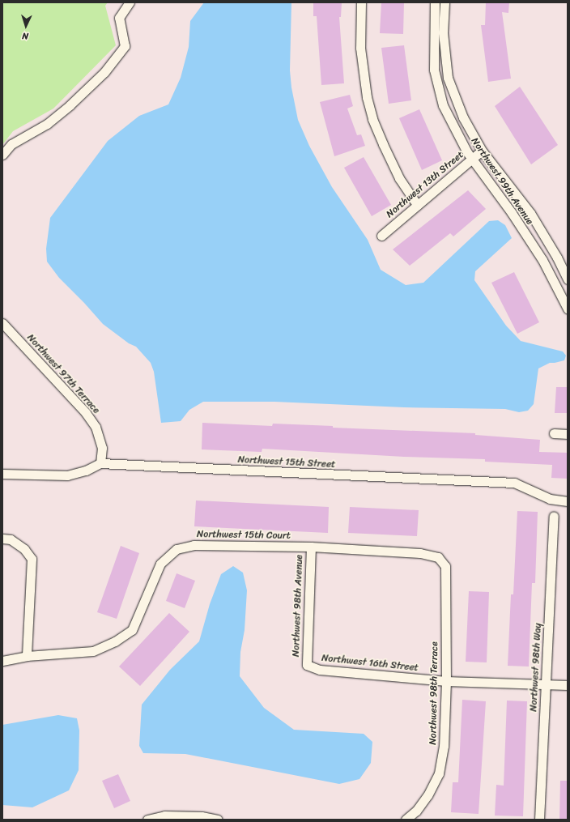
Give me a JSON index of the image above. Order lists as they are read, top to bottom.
{
  "streets": {
    "street": [
      "Northwest 99th Avenue",
      "Northwest 13th Street",
      "Northwest 97th Terrace",
      "Northwest 15th Street",
      "Northwest 15th Court",
      "Northwest 98th Avenue",
      "Northwest 16th Street",
      "Northwest 98th Way",
      "Northwest 98th Terrace"
    ]
  },
  "crossings": [
    ["Northwest 99th Avenue", "Northwest 13th Street"],
    ["Northwest 97th Terrace", "Northwest 15th Street"],
    ["Northwest 15th Court", "Northwest 98th Avenue"],
    ["Northwest 15th Court", "Northwest 98th Terrace"],
    ["Northwest 98th Avenue", "Northwest 16th Street"],
    ["Northwest 16th Street", "Northwest 98th Way"],
    ["Northwest 16th Street", "Northwest 98th Terrace"]
  ],
  "north": "bottom"
}
